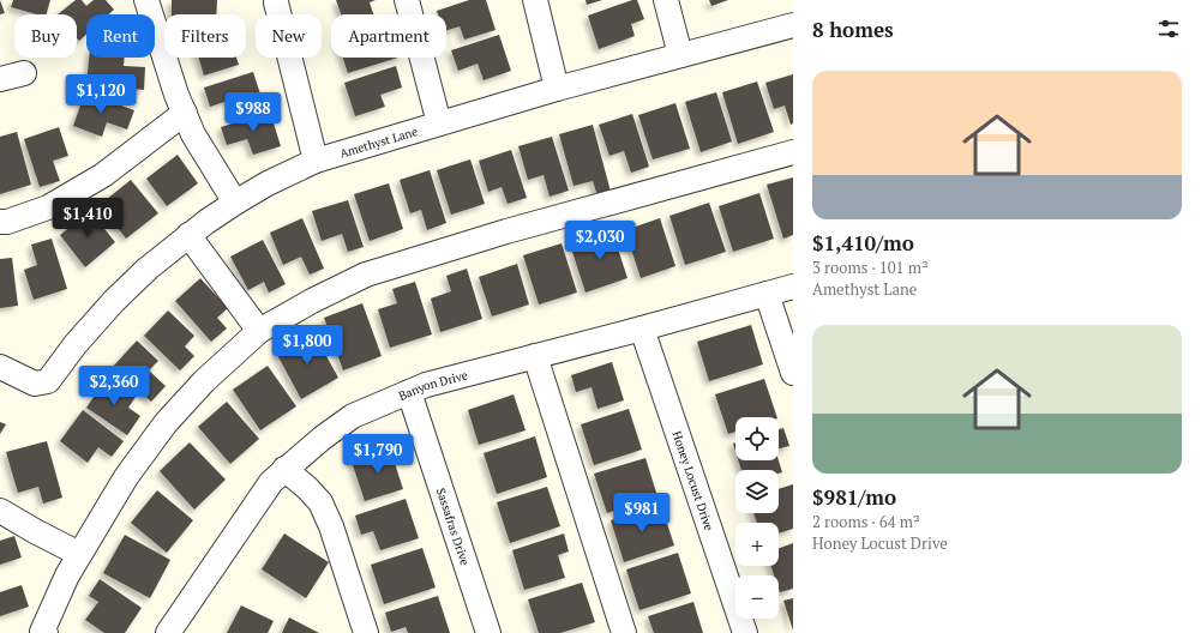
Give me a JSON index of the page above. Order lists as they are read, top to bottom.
{
  "streets": {
    "street": [
      "Amethyst Lane",
      "Banyon Drive",
      "Honey Locust Drive",
      "Sassafras Drive"
    ]
  },
  "crossings": [
    ["Banyon Drive", "Honey Locust Drive"],
    ["Banyon Drive", "Sassafras Drive"]
  ],
  "page": {
    "heading": "8 homes",
    "chip": [
      "Buy",
      "Rent",
      "Filters",
      "New",
      "Apartment"
    ],
    "list": [
      {
        "name": "$1,410/mo",
        "note": "3 rooms · 101 m² · Amethyst Lane"
      },
      {
        "name": "$981/mo",
        "note": "2 rooms · 64 m² · Honey Locust Drive"
      }
    ],
    "price": [
      "$1,120",
      "$988",
      "$1,410",
      "$2,030",
      "$1,800",
      "$2,360",
      "$1,790",
      "$981"
    ],
    "map_buttons": ["+", "−"]
  }
}
